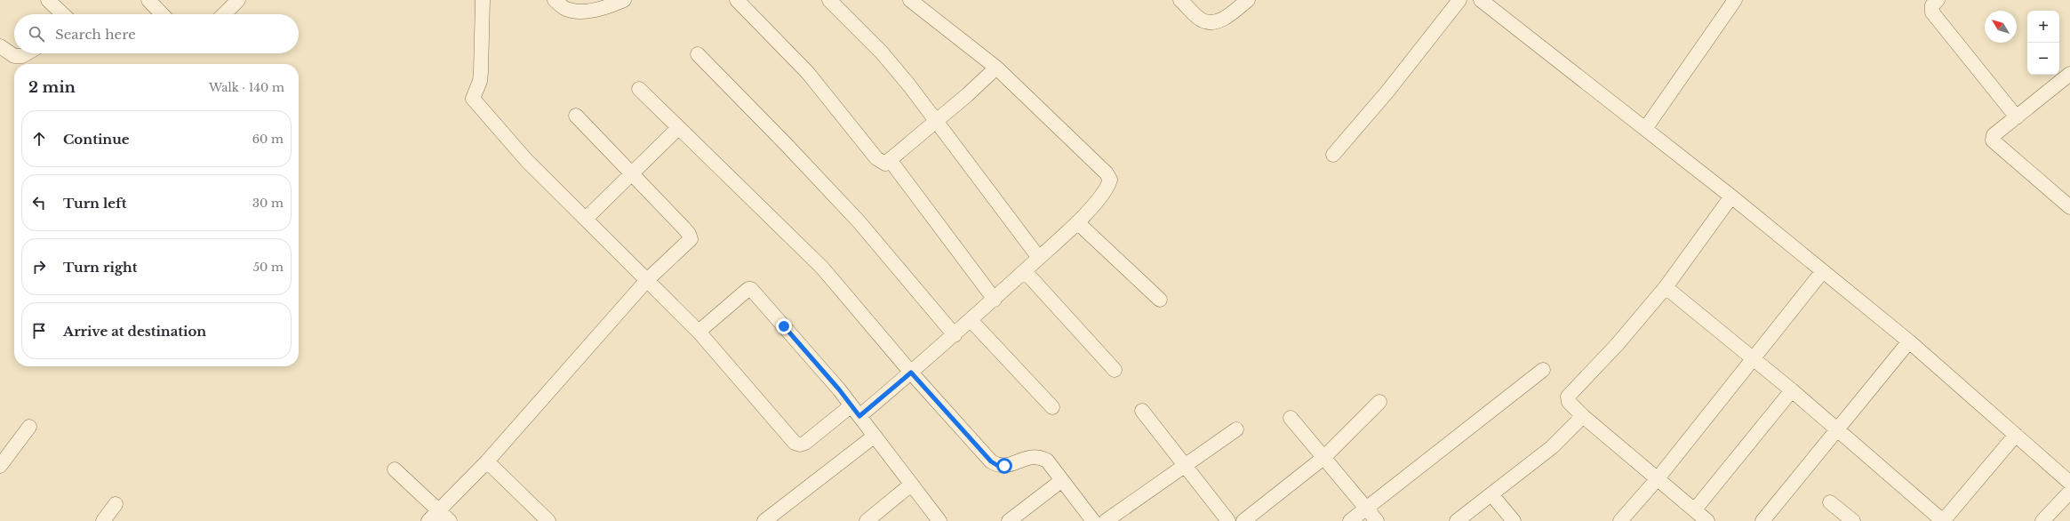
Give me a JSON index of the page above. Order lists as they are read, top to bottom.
{
  "north": "top left",
  "page": {
    "map_buttons": ["+", "−"],
    "search": "Search here",
    "heading": ["2 min", "Walk · 140 m"],
    "list": [
      ["Continue", "60 m"],
      ["Turn left", "30 m"],
      ["Turn right", "50 m"],
      "Arrive at destination"
    ]
  }
}
